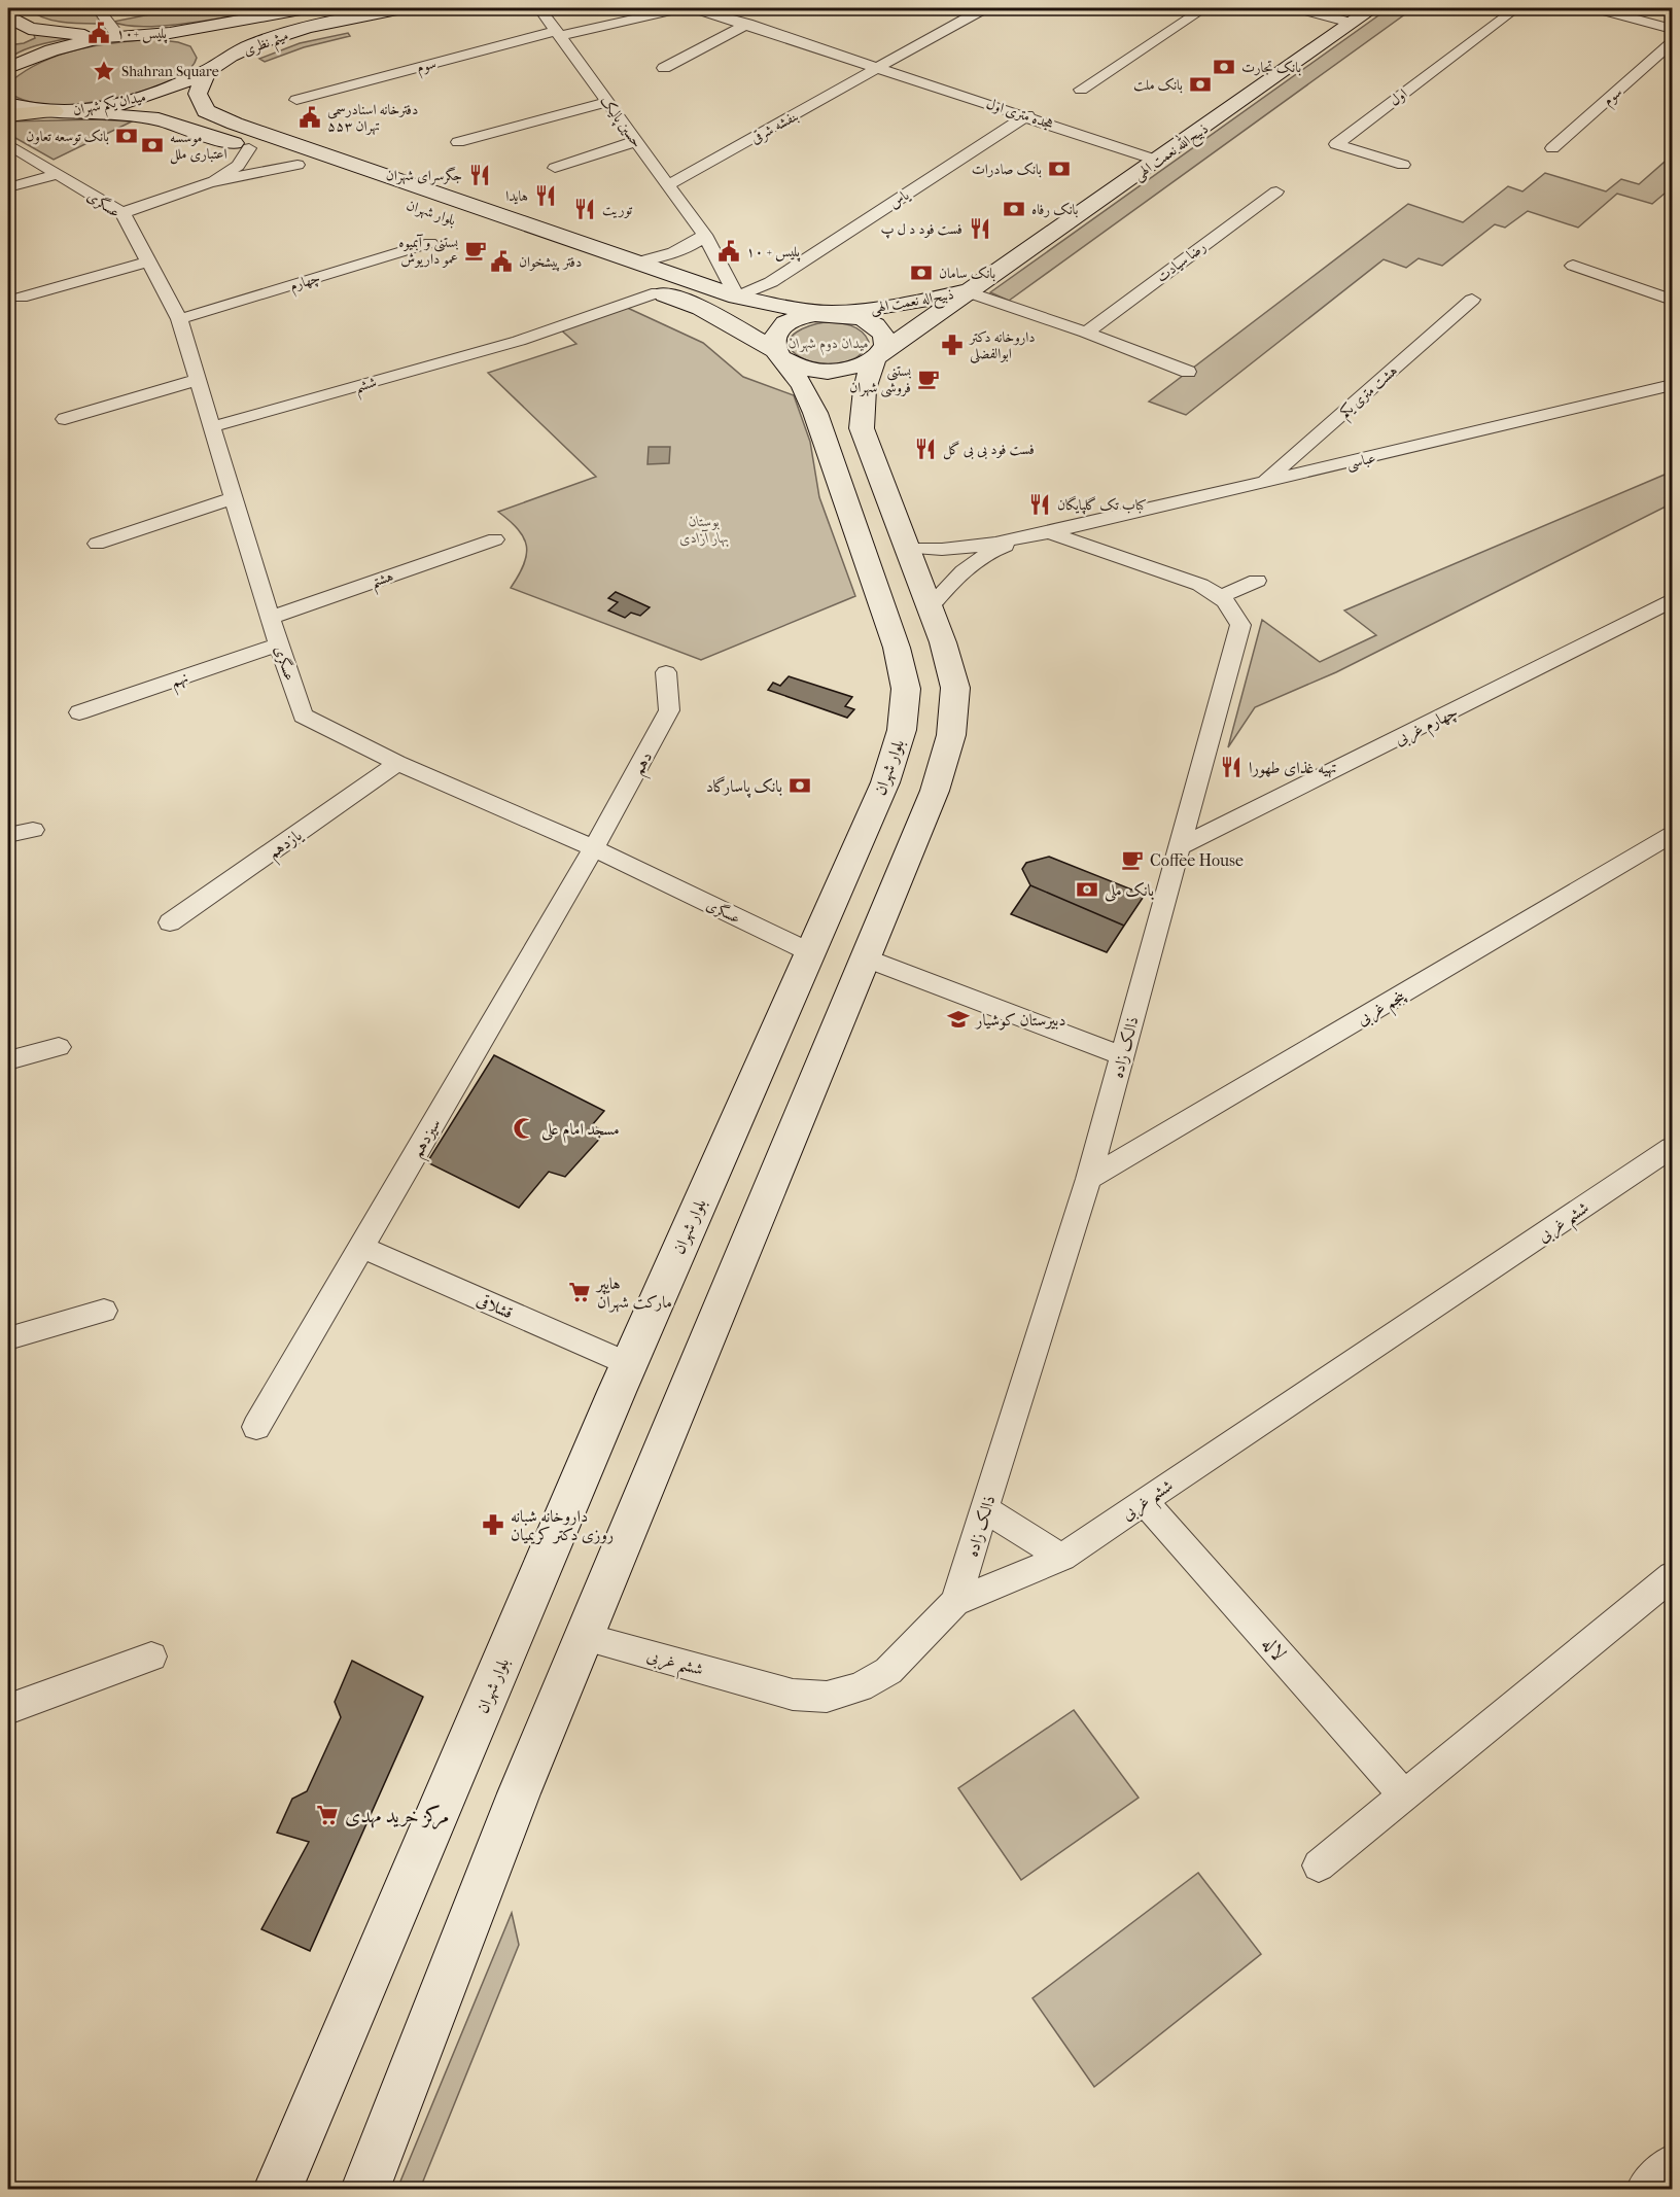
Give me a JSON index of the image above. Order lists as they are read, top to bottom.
{
  "streets": {
    "street": [
      "میثم نظری",
      "سوم",
      "اول",
      "میدان یکم شهران",
      "هجده متری اول",
      "حسین پالیک",
      "بنفشه شرقی",
      "ذبیح‌الله نعمت الهی",
      "یاس",
      "عسگری",
      "بلوار شهران",
      "رضا سیادت",
      "چهارم",
      "ذبیح‌اله نعمت الهی",
      "ششم",
      "هشت متری یکم",
      "عباسی",
      "هشتم",
      "نهم",
      "چهارم غربی",
      "دهم",
      "یازدهم",
      "پنجم غربی",
      "ذالک زاده",
      "سیزدهم",
      "ششم غربی",
      "قشلاقی",
      "لاله"
    ]
  },
  "crossings": [
    ["میثم نظری", "میدان یکم شهران"],
    ["میثم نظری", "بلوار شهران"],
    ["سوم", "حسین پالیک"],
    ["میدان یکم شهران", "بلوار شهران"],
    ["هجده متری اول", "بنفشه شرقی"],
    ["هجده متری اول", "ذبیح‌الله نعمت الهی"],
    ["هجده متری اول", "یاس"],
    ["حسین پالیک", "بنفشه شرقی"],
    ["حسین پالیک", "یاس"],
    ["حسین پالیک", "بلوار شهران"],
    ["ذبیح‌الله نعمت الهی", "ذبیح‌اله نعمت الهی"],
    ["یاس", "بلوار شهران"],
    ["عسگری", "بلوار شهران"],
    ["عسگری", "چهارم"],
    ["عسگری", "ششم"],
    ["عسگری", "هشتم"],
    ["عسگری", "نهم"],
    ["عسگری", "دهم"],
    ["عسگری", "یازدهم"],
    ["عسگری", "سیزدهم"],
    ["بلوار شهران", "ذبیح‌اله نعمت الهی"],
    ["بلوار شهران", "ششم"],
    ["بلوار شهران", "قشلاقی"],
    ["هشت متری یکم", "عباسی"],
    ["چهارم غربی", "ذالک زاده"],
    ["دهم", "سیزدهم"],
    ["پنجم غربی", "ذالک زاده"],
    ["ذالک زاده", "ششم غربی"],
    ["سیزدهم", "قشلاقی"],
    ["ششم غربی", "لاله"]
  ],
  "parks": ["میدان دوم شهران", "بوستان بهار آزادی"],
  "places": {
    "public building": [
      "پلیس +۱۰",
      "دفترخانه اسنادرسمی ۵۵۳ تهران",
      "پلیس + ۱۰",
      "دفتر پیشخوان"
    ],
    "bank": [
      "بانک تجارت",
      "بانک ملت",
      "بانک توسعه تعاون",
      "موسسه اعتباری ملل",
      "بانک صادرات",
      "بانک رفاه",
      "بانک سامان",
      "بانک پاسارگاد",
      "بانک ملی"
    ],
    "place": ["Shahran Square"],
    "restaurant": [
      "جگرسرای شهران",
      "هایدا",
      "توریت",
      "فست فود د ل پ",
      "فست فود بی بی گل",
      "کباب تک گلپایگان",
      "تهیه غذای طهورا"
    ],
    "cafe": ["بستنی و آبمیوه عمو داریوش", "بستنی فروشی شهران", "Coffee House"],
    "pharmacy": ["داروخانه دکتر ابوالفضلی", "داروخانه شبانه روزی دکتر کریمیان"],
    "school or university": ["دبیرستان کوشیار"],
    "mosque": ["مسجد امام علی"],
    "supermarket": ["هایپر مارکت شهران", "مرکز خرید مهدی"]
  }
}
